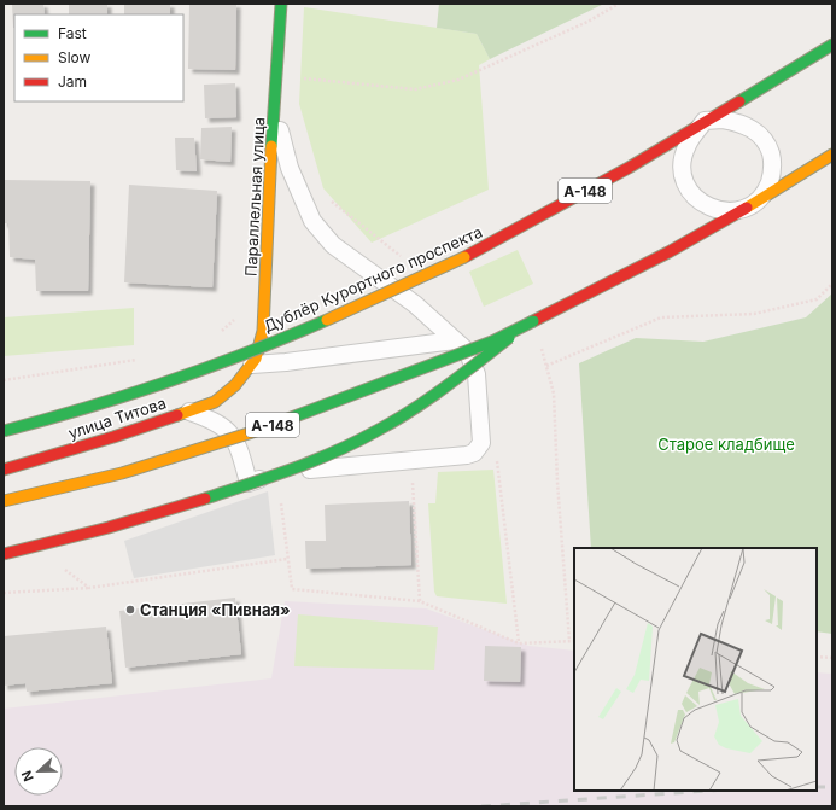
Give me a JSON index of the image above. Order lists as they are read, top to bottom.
{
  "streets": {
    "main road": [
      "А-148",
      "Параллельная улица",
      "Дублёр Курортного проспекта",
      "улица Титова"
    ]
  },
  "crossings": [
    ["А-148", "Дублёр Курортного проспекта"],
    ["Параллельная улица", "улица Титова"]
  ],
  "parks": ["Старое кладбище"],
  "places": ["Станция «Пивная»"],
  "legend": ["Fast", "Slow", "Jam"],
  "north": "left"
}
